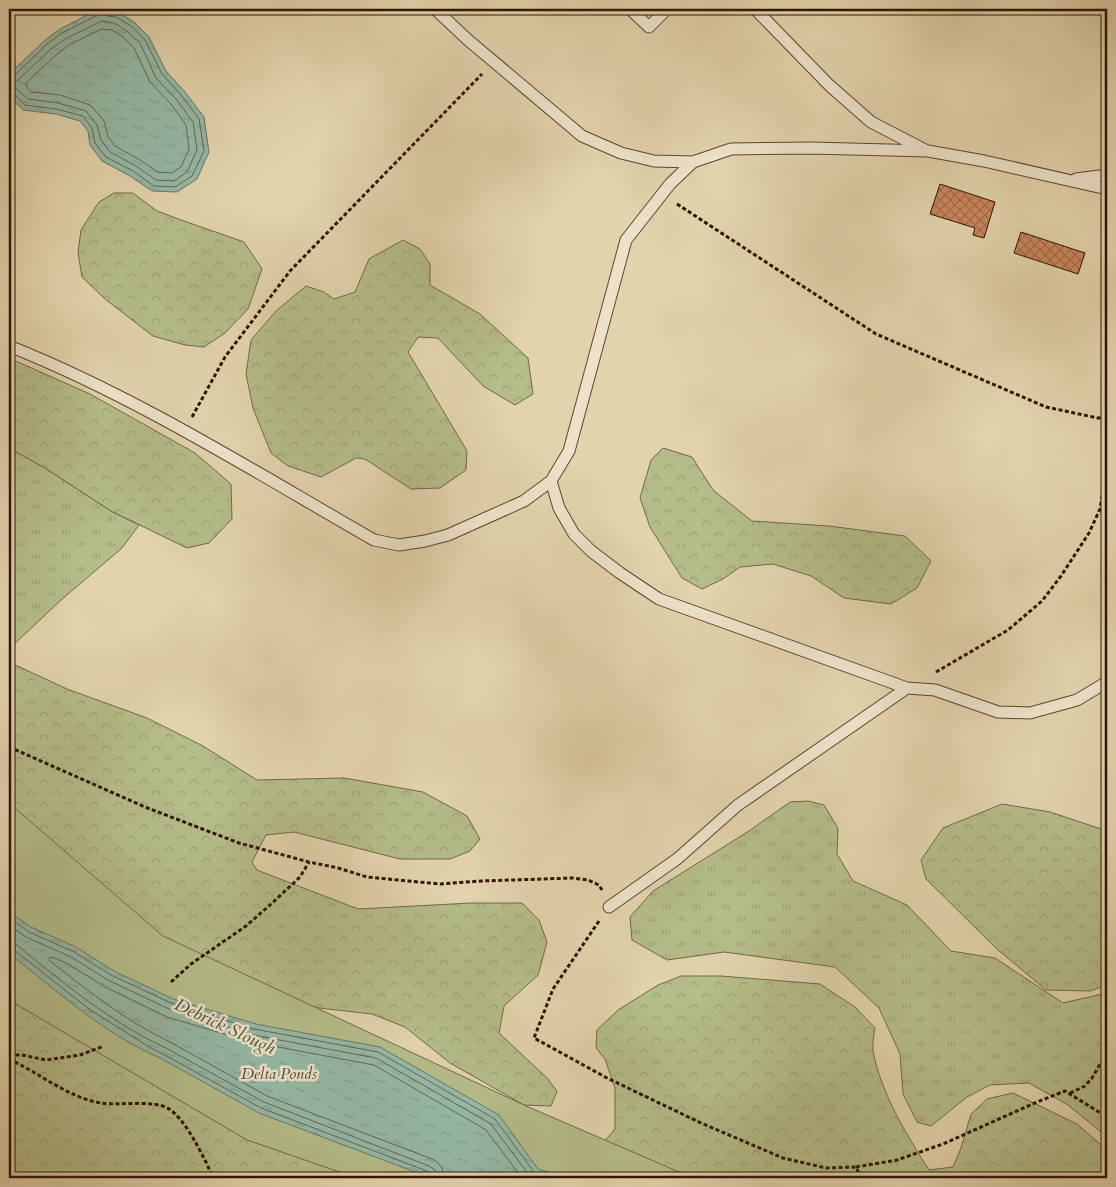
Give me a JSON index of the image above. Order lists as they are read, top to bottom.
{
  "water": ["Debrick Slough"],
  "parks": ["Delta Ponds"]
}
